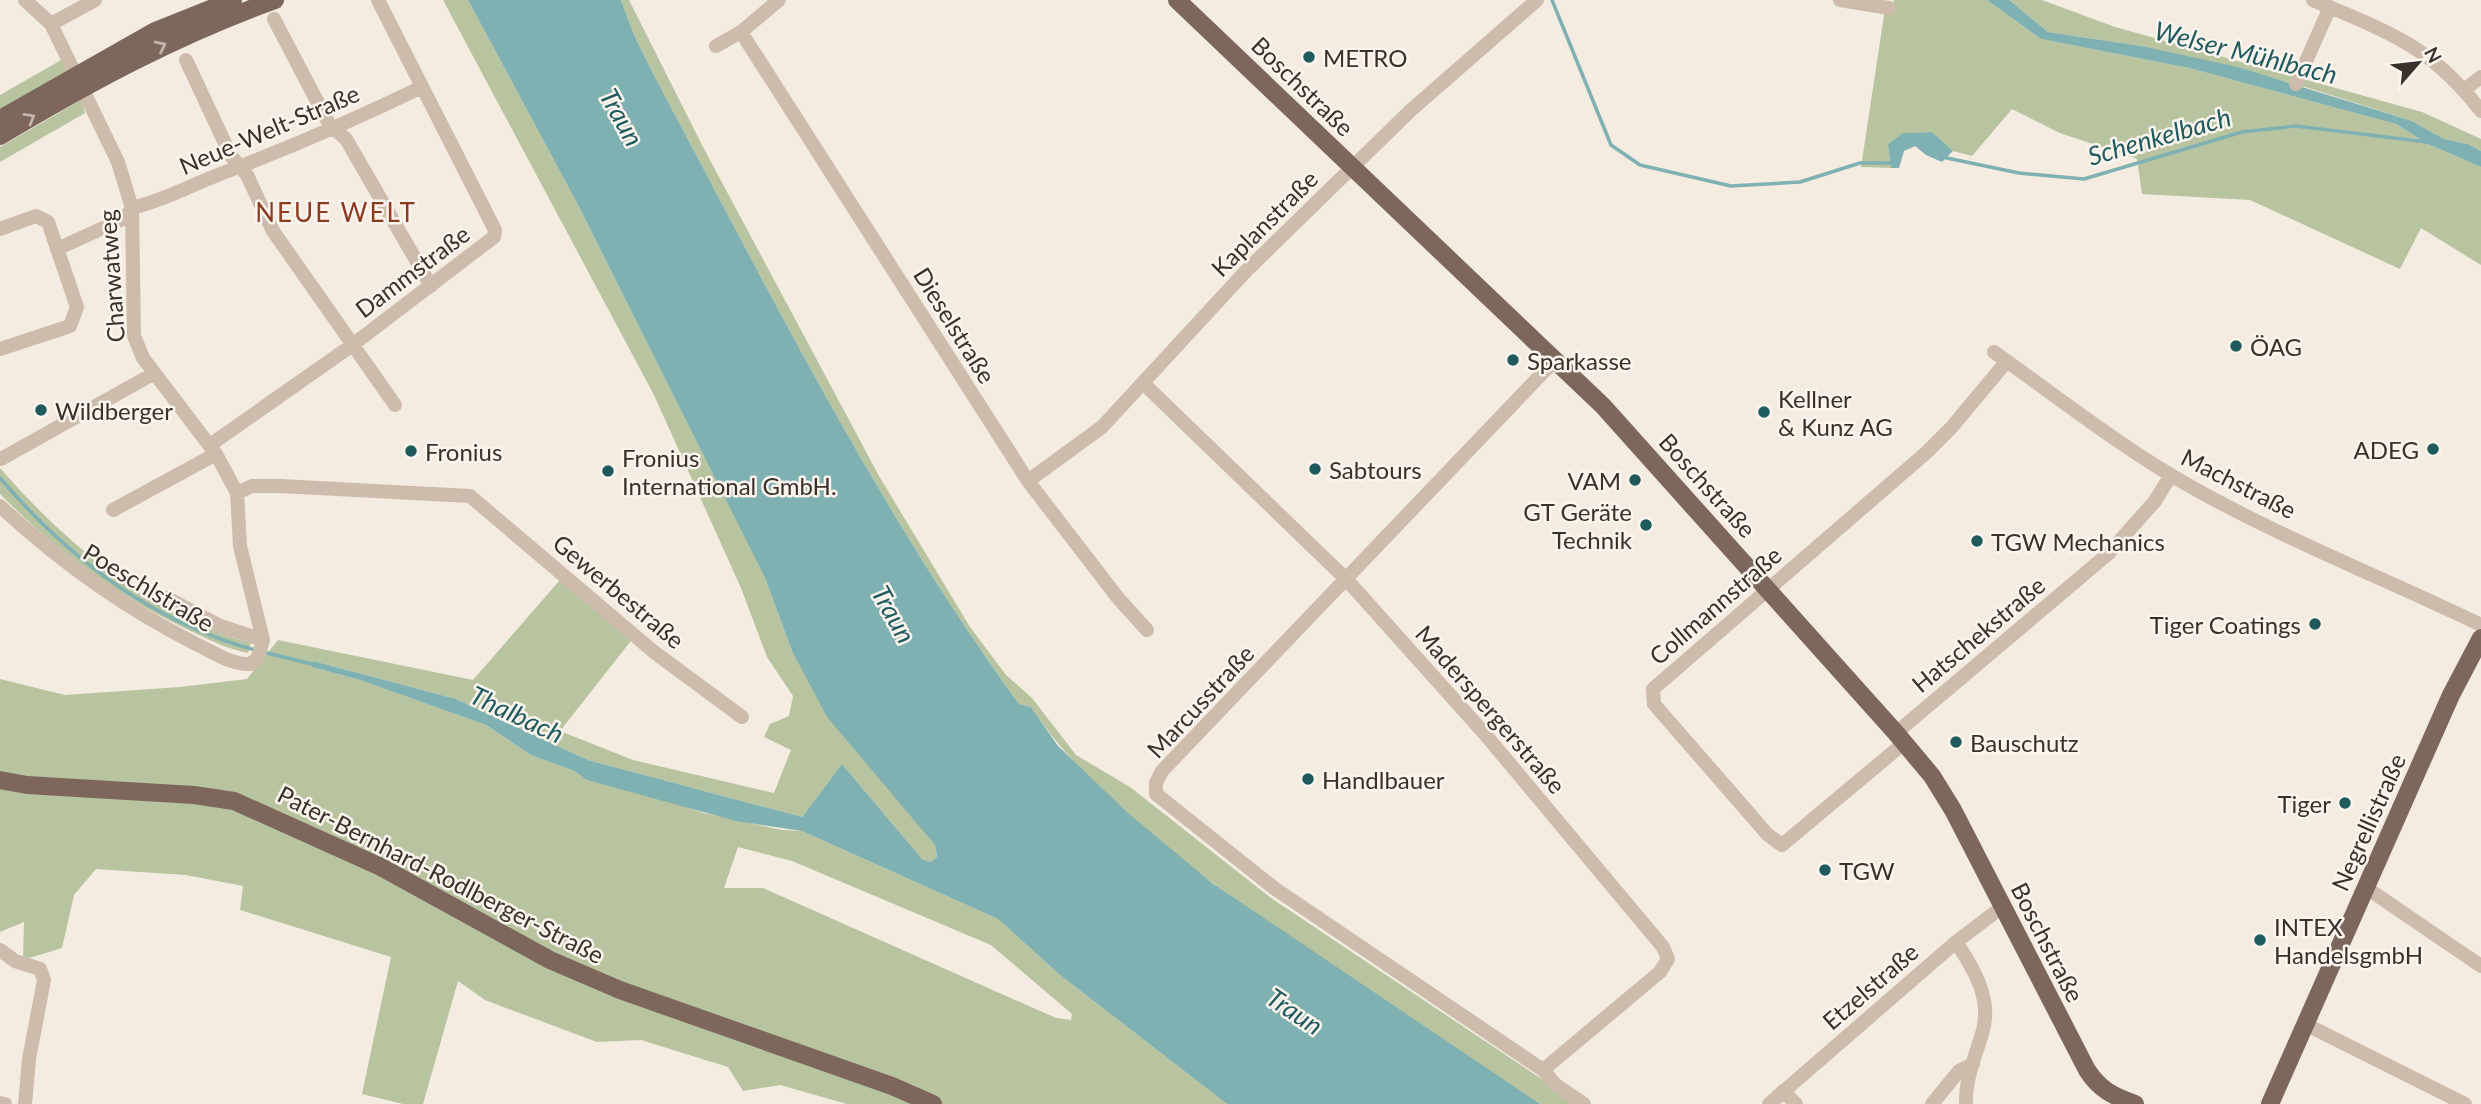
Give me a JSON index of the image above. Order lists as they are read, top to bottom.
{
  "streets": {
    "main road": ["Boschstraße", "Negrellistraße", "Pater-Bernhard-Rodlberger-Straße"],
    "street": [
      "Neue-Welt-Straße",
      "Kaplanstraße",
      "Dammstraße",
      "Charwatweg",
      "Dieselstraße",
      "Machstraße",
      "Poeschlstraße",
      "Gewerbestraße",
      "Collmannstraße",
      "Hatschekstraße",
      "Marcusstraße",
      "Maderspergerstraße",
      "Etzelstraße"
    ]
  },
  "crossings": [
    ["Boschstraße", "Kaplanstraße"],
    ["Boschstraße", "Collmannstraße"],
    ["Boschstraße", "Hatschekstraße"],
    ["Boschstraße", "Marcusstraße"],
    ["Boschstraße", "Etzelstraße"],
    ["Neue-Welt-Straße", "Dammstraße"],
    ["Neue-Welt-Straße", "Charwatweg"],
    ["Kaplanstraße", "Dieselstraße"],
    ["Kaplanstraße", "Maderspergerstraße"],
    ["Dammstraße", "Charwatweg"],
    ["Charwatweg", "Poeschlstraße"],
    ["Charwatweg", "Gewerbestraße"],
    ["Machstraße", "Collmannstraße"],
    ["Machstraße", "Hatschekstraße"],
    ["Collmannstraße", "Hatschekstraße"],
    ["Marcusstraße", "Maderspergerstraße"]
  ],
  "districts": ["NEUE WELT"],
  "water": [
    "Welser Mühlbach",
    "Traun",
    "Schenkelbach",
    "Thalbach"
  ],
  "places": [
    "METRO",
    "ÖAG",
    "Sparkasse",
    "Wildberger",
    "Kellner & Kunz AG",
    "ADEG",
    "Fronius",
    "Sabtours",
    "Fronius International GmbH.",
    "VAM",
    "GT Geräte Technik",
    "TGW Mechanics",
    "Tiger Coatings",
    "Bauschutz",
    "Handlbauer",
    "Tiger",
    "TGW",
    "INTEX HandelsgmbH"
  ],
  "north": "top right"
}
